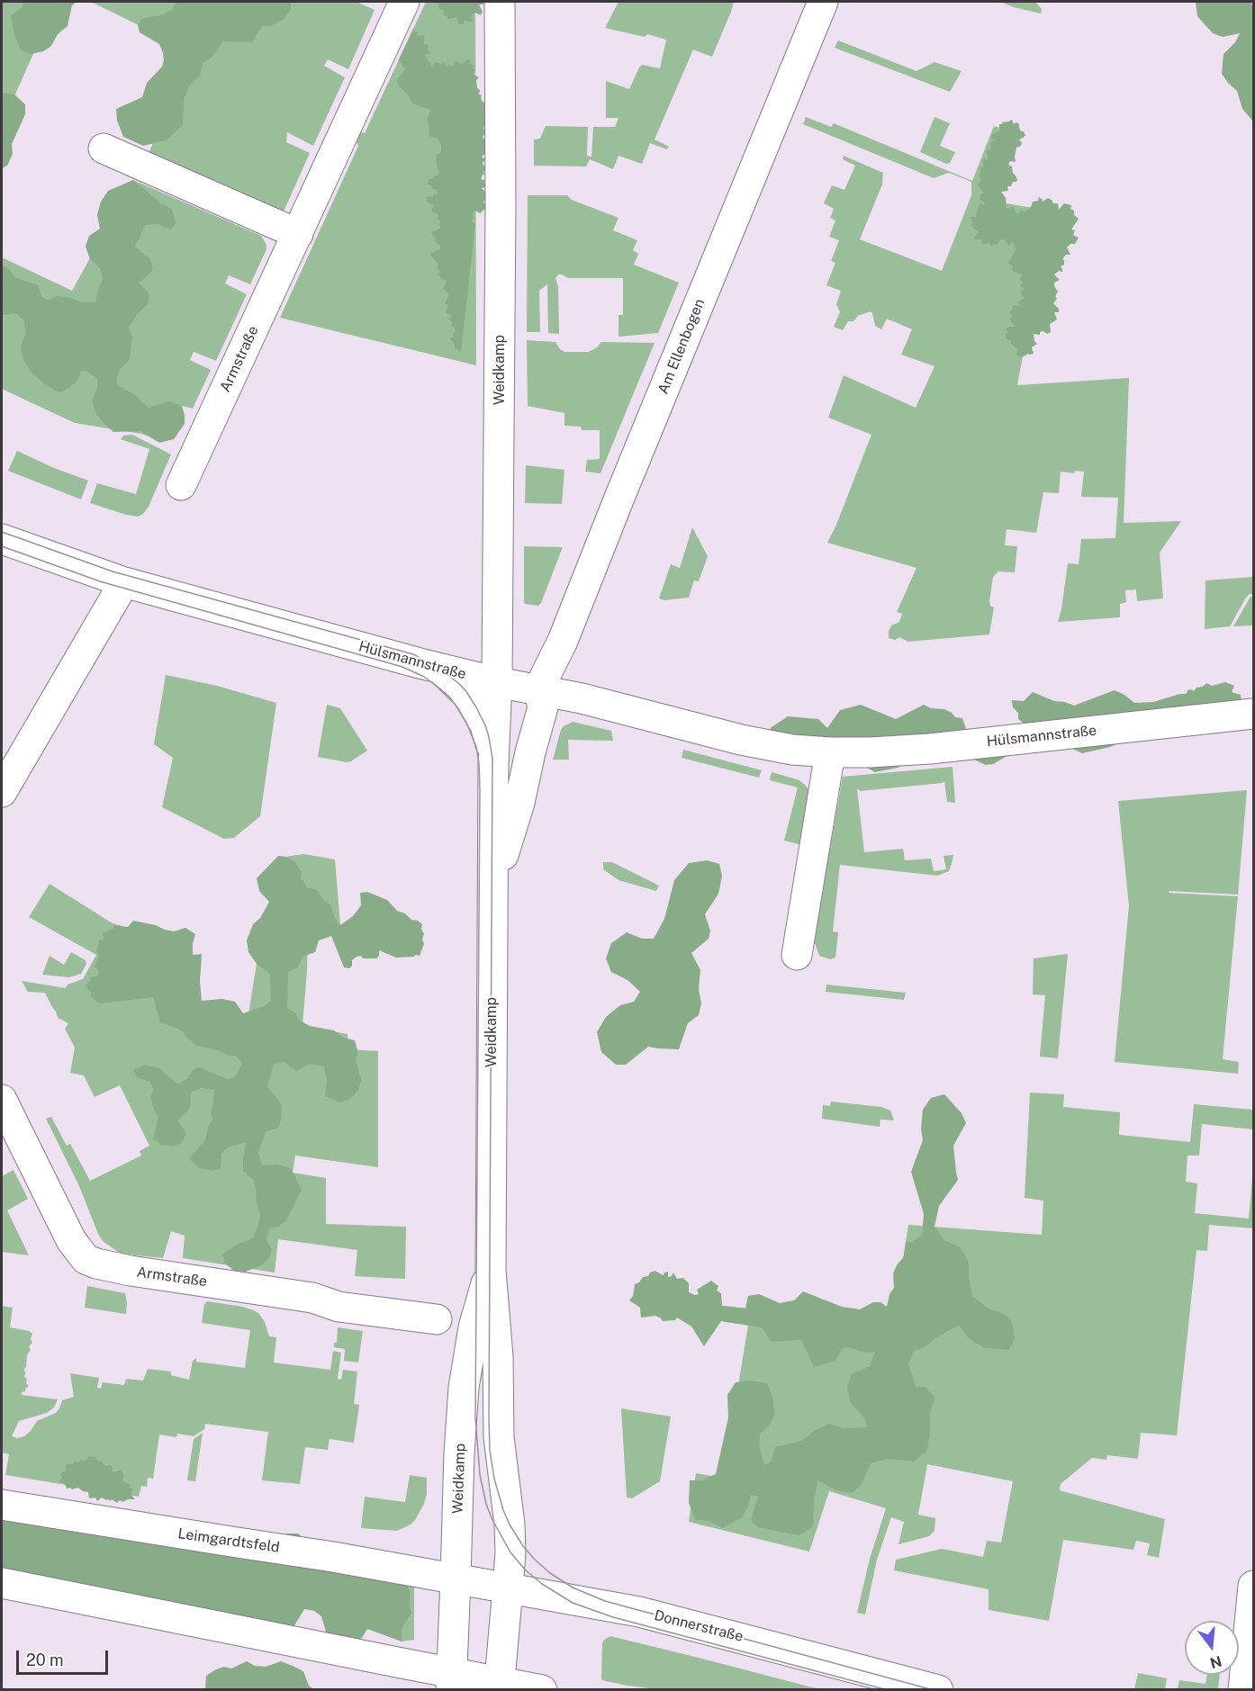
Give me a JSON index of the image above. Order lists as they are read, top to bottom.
{
  "streets": {
    "street": [
      "Am Ellenbogen",
      "Armstraße",
      "Weidkamp",
      "Hülsmannstraße",
      "Leimgardtsfeld",
      "Donnerstraße"
    ]
  },
  "crossings": [
    ["Am Ellenbogen", "Weidkamp"],
    ["Am Ellenbogen", "Hülsmannstraße"],
    ["Weidkamp", "Hülsmannstraße"],
    ["Weidkamp", "Leimgardtsfeld"],
    ["Weidkamp", "Donnerstraße"],
    ["Leimgardtsfeld", "Donnerstraße"]
  ],
  "scale_bar": "20 m",
  "north": "bottom"
}
